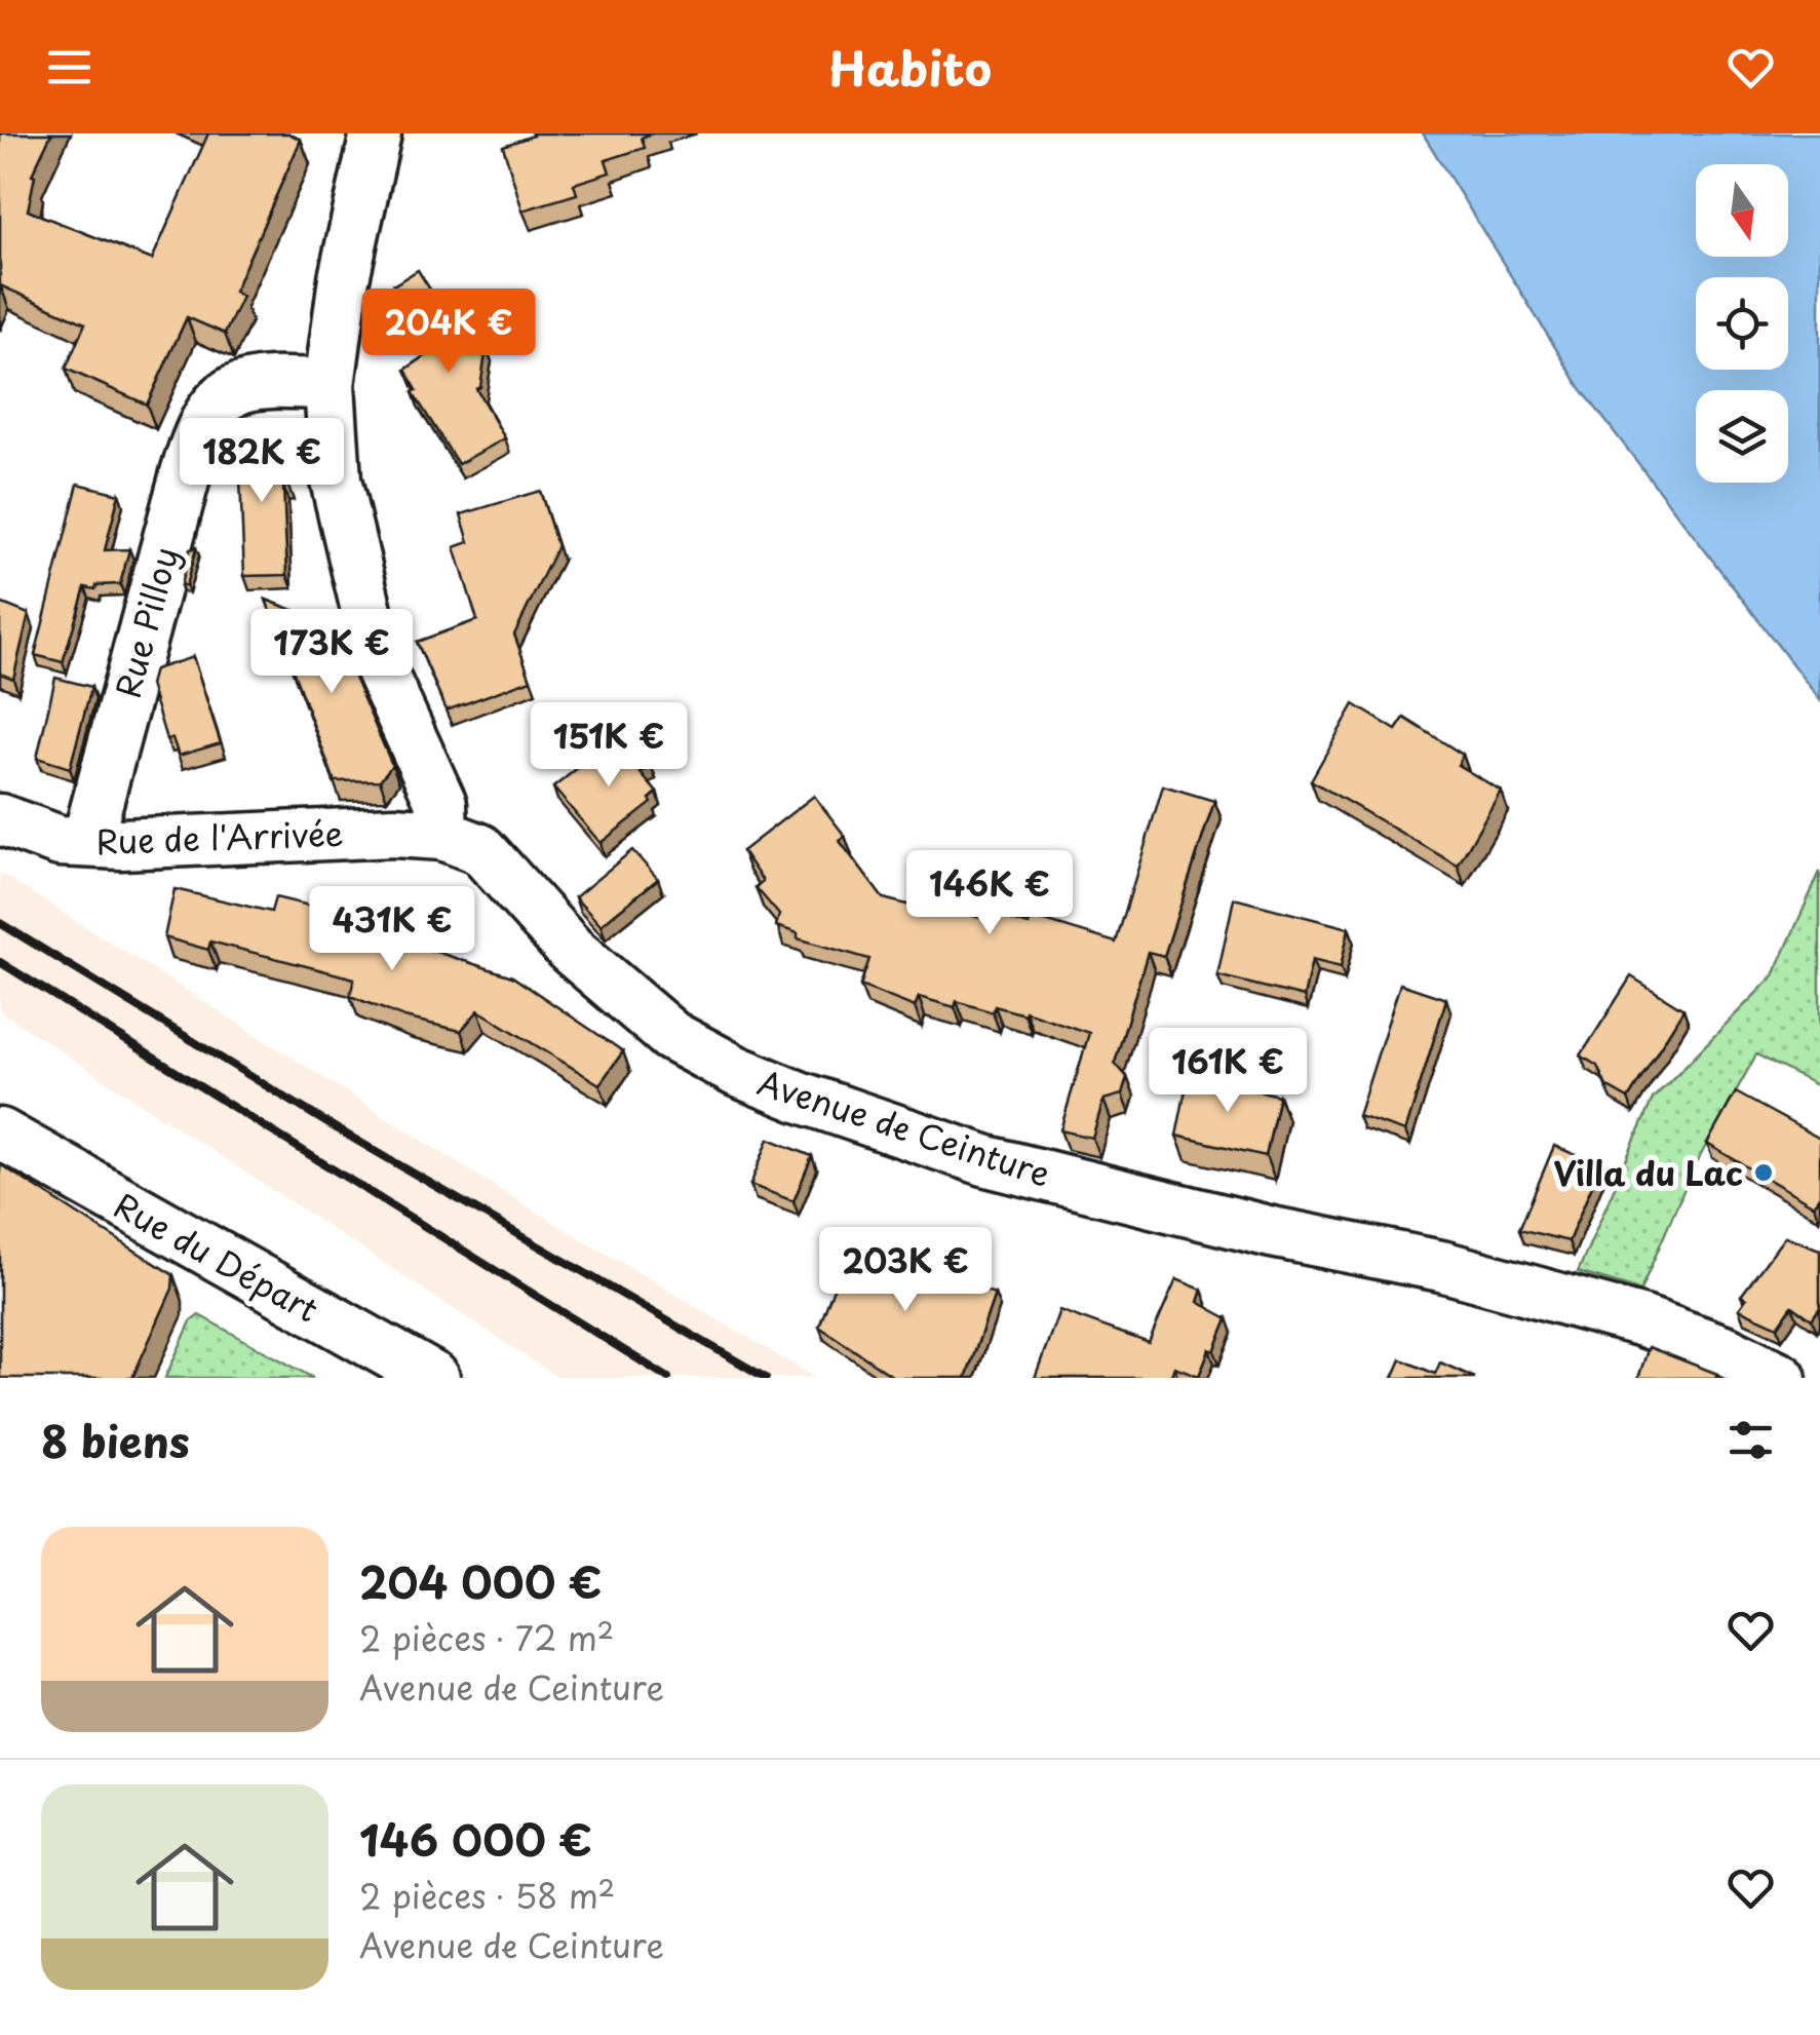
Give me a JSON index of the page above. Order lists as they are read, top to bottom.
{
  "streets": {
    "street": [
      "Rue Pilloy",
      "Rue de l'Arrivée",
      "Avenue de Ceinture",
      "Rue du Départ"
    ]
  },
  "crossings": [
    ["Rue Pilloy", "Rue de l'Arrivée"],
    ["Rue de l'Arrivée", "Avenue de Ceinture"]
  ],
  "places": ["Villa du Lac"],
  "north": "bottom",
  "page": {
    "header": "Habito",
    "price": [
      "204K €",
      "182K €",
      "173K €",
      "151K €",
      "146K €",
      "431K €",
      "161K €",
      "203K €"
    ],
    "heading": "8 biens",
    "list": [
      {
        "name": "204 000 €",
        "note": "2 pièces · 72 m² · Avenue de Ceinture"
      },
      {
        "name": "146 000 €",
        "note": "2 pièces · 58 m² · Avenue de Ceinture"
      }
    ]
  }
}
